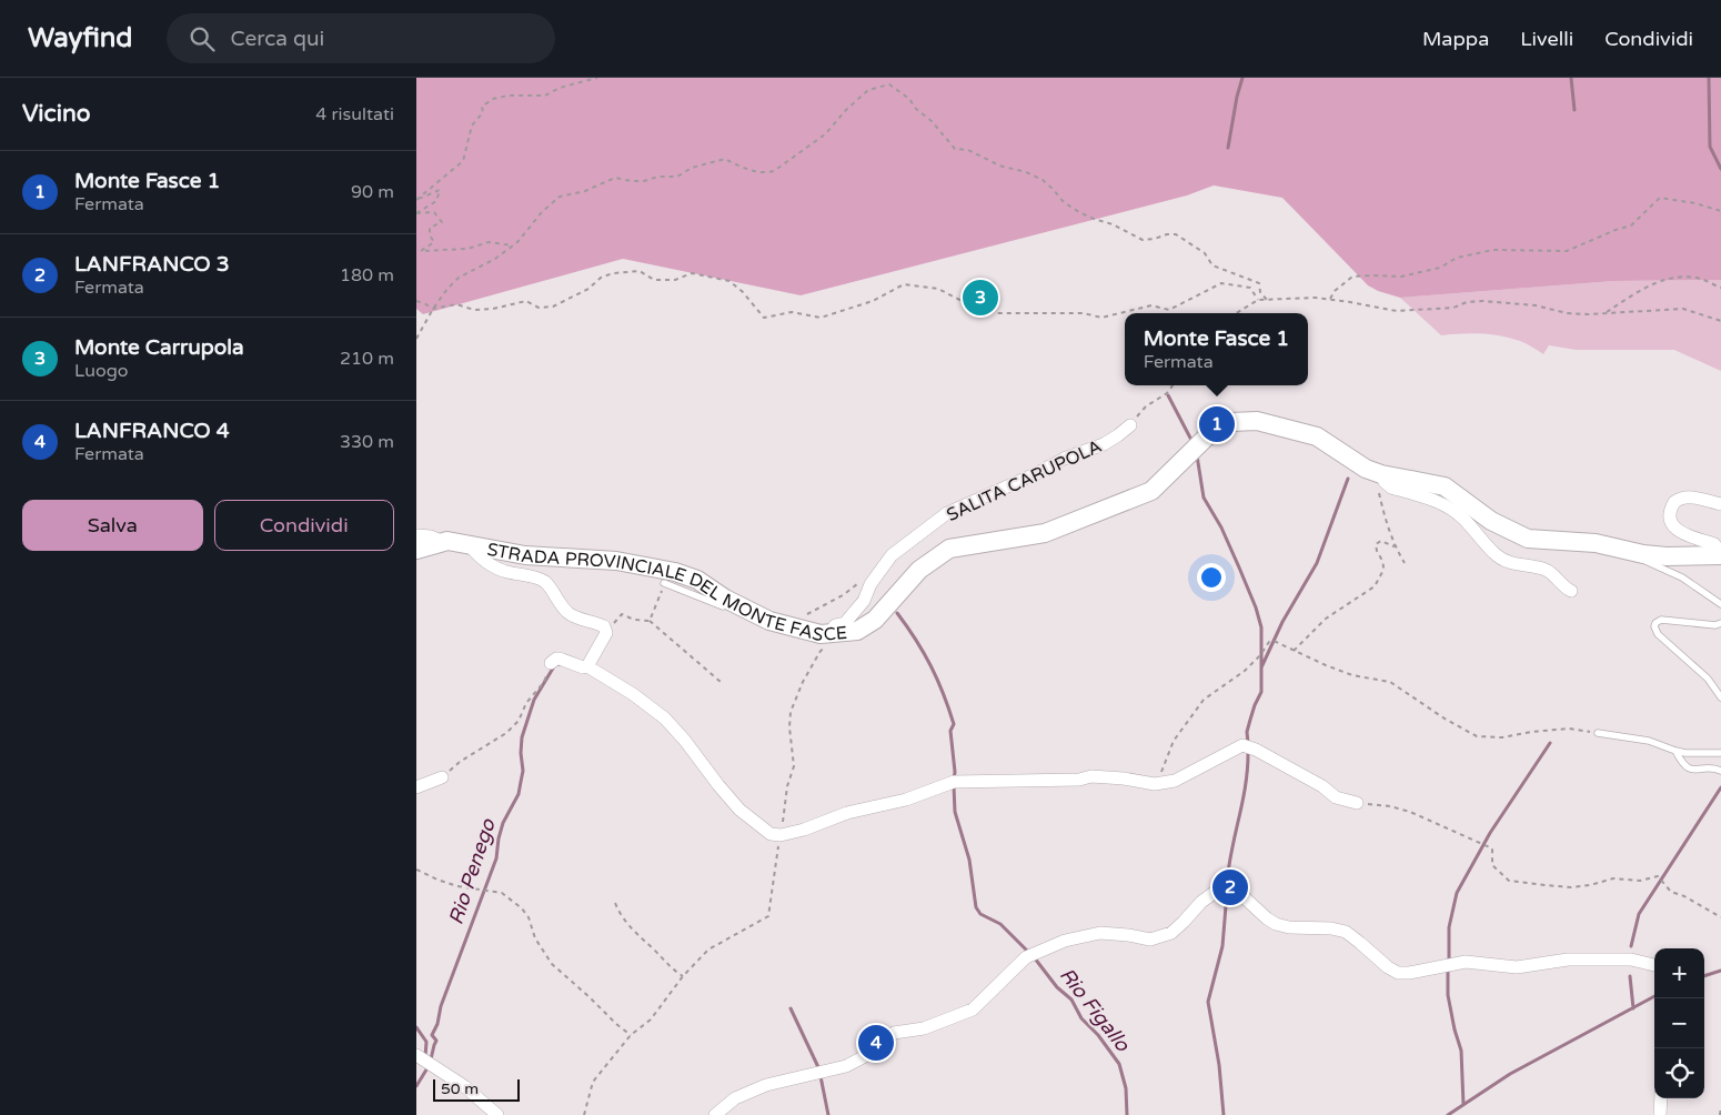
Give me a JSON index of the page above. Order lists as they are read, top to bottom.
{
  "streets": {
    "main road": ["STRADA PROVINCIALE DEL MONTE FASCE"],
    "street": ["SALITA CARUPOLA"]
  },
  "crossings": [
    ["SALITA CARUPOLA", "STRADA PROVINCIALE DEL MONTE FASCE"]
  ],
  "water": ["Rio Penego", "Rio Figallo"],
  "scale_bar": "50 m",
  "page": {
    "header": "Wayfind",
    "search": "Cerca qui",
    "nav": ["Mappa", "Livelli", "Condividi"],
    "heading": ["Vicino", "4 risultati"],
    "list": [
      {
        "mark": "1",
        "name": "Monte Fasce 1",
        "note": "Fermata",
        "value": "90 m"
      },
      {
        "mark": "2",
        "name": "LANFRANCO 3",
        "note": "Fermata",
        "value": "180 m"
      },
      {
        "mark": "3",
        "name": "Monte Carrupola",
        "note": "Luogo",
        "value": "210 m"
      },
      {
        "mark": "4",
        "name": "LANFRANCO 4",
        "note": "Fermata",
        "value": "330 m"
      }
    ],
    "pins": [
      "3",
      "1",
      "2",
      "4"
    ],
    "popup": ["Monte Fasce 1", "Fermata"],
    "buttons": ["Salva", "Condividi"],
    "map_buttons": ["+", "−"],
    "scale": "50 m"
  }
}
